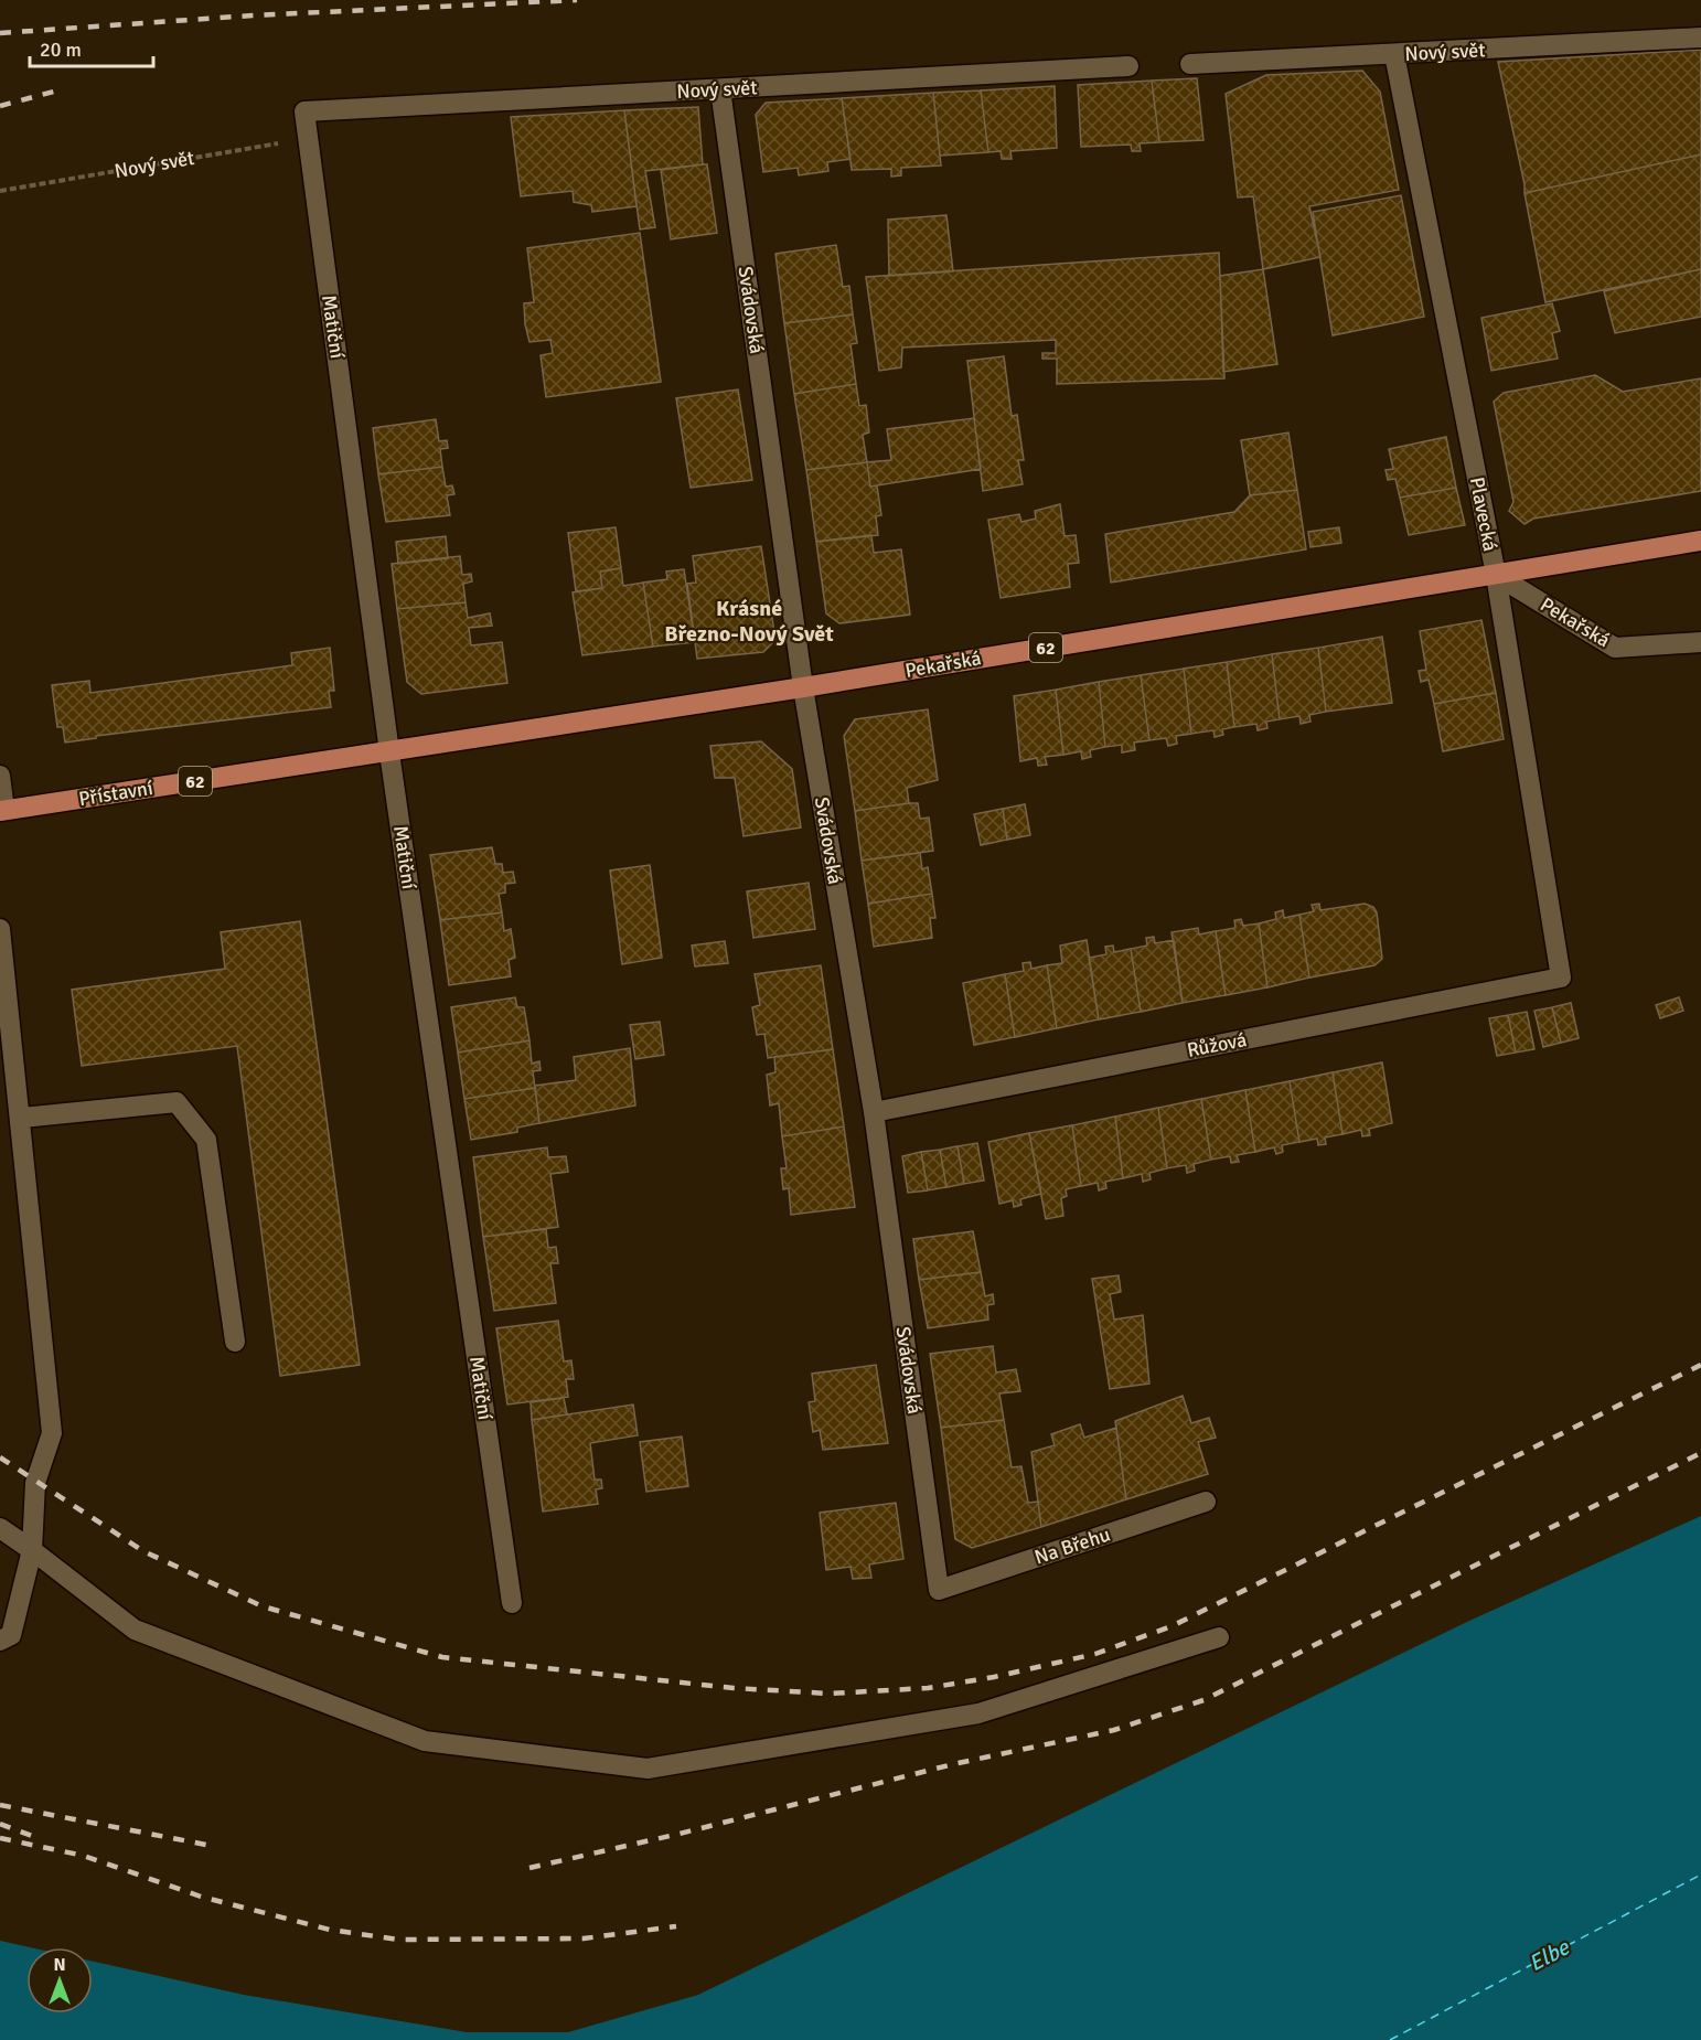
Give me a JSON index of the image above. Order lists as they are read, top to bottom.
{
  "streets": {
    "main road": ["Pekařská", "62", "Přístavní"],
    "street": [
      "Nový svět",
      "Svádovská",
      "Matiční",
      "Plavecká",
      "Růžová",
      "Na Břehu"
    ]
  },
  "crossings": [
    ["Nový svět", "Svádovská"],
    ["Nový svět", "Matiční"],
    ["Nový svět", "Plavecká"],
    ["Svádovská", "Pekařská"],
    ["Svádovská", "Růžová"],
    ["Svádovská", "Na Břehu"],
    ["Matiční", "Pekařská"],
    ["Matiční", "Přístavní"],
    ["Plavecká", "Pekařská"],
    ["Plavecká", "Růžová"],
    ["Pekařská", "Přístavní"]
  ],
  "districts": ["Krásné Březno-Nový Svět"],
  "water": ["Elbe"],
  "scale_bar": "20 m",
  "north": "top"
}
